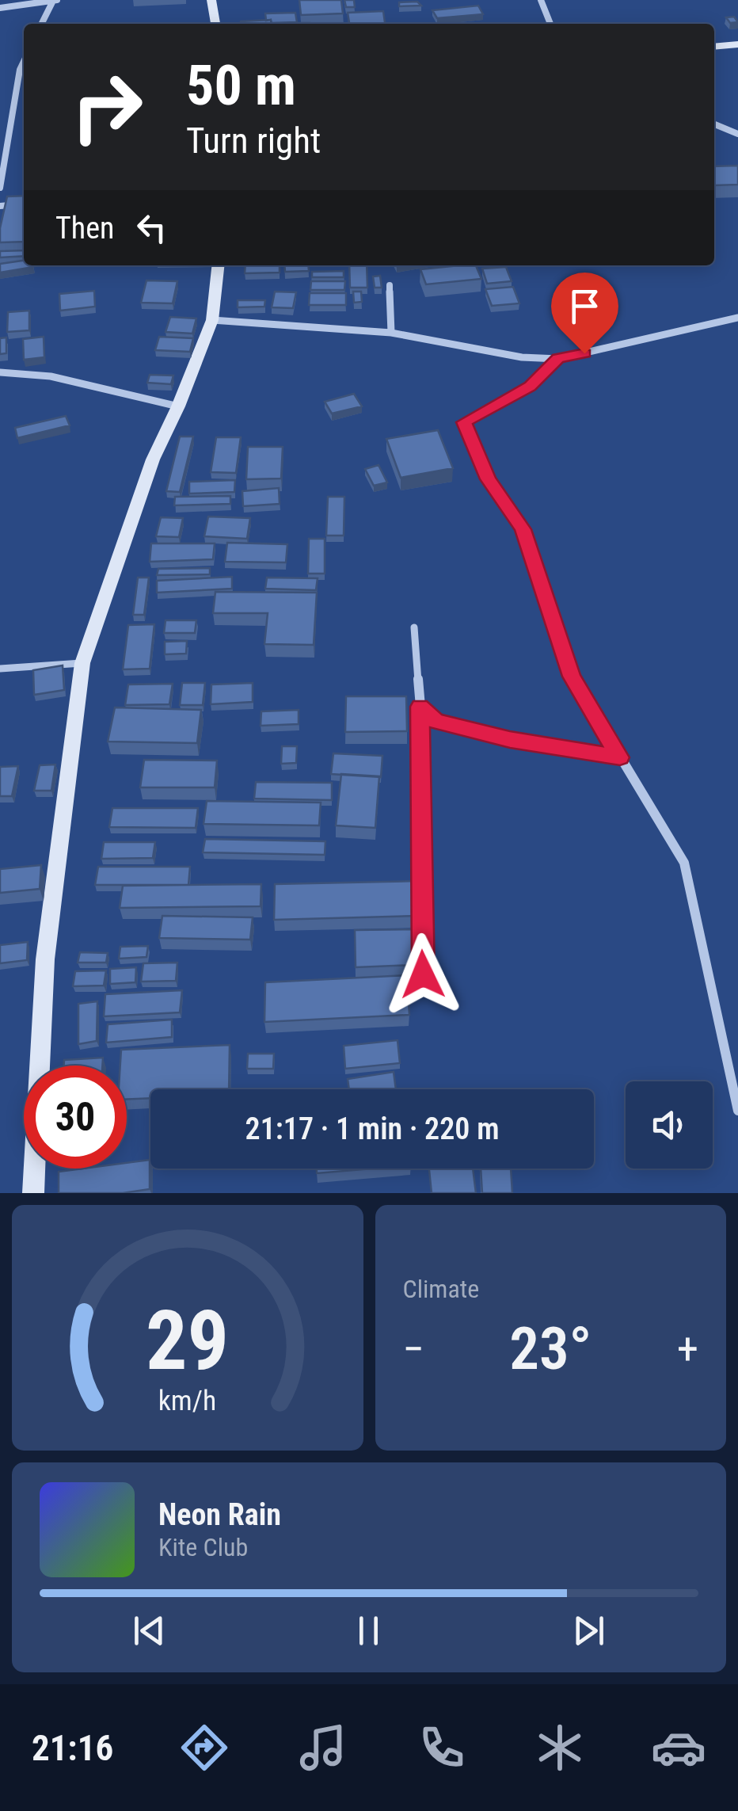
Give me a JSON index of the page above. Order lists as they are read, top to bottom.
{
  "page": {
    "turn": ["50 m", "Turn right"],
    "then": "Then",
    "limit": "30",
    "trip": "21:17 · 1 min · 220 m",
    "tile": "Climate",
    "heat": ["−", "23°", "+"],
    "song": ["Neon Rain", "Kite Club"],
    "tabs": "21:16",
    "gauge": ["29", "km/h"]
  }
}
